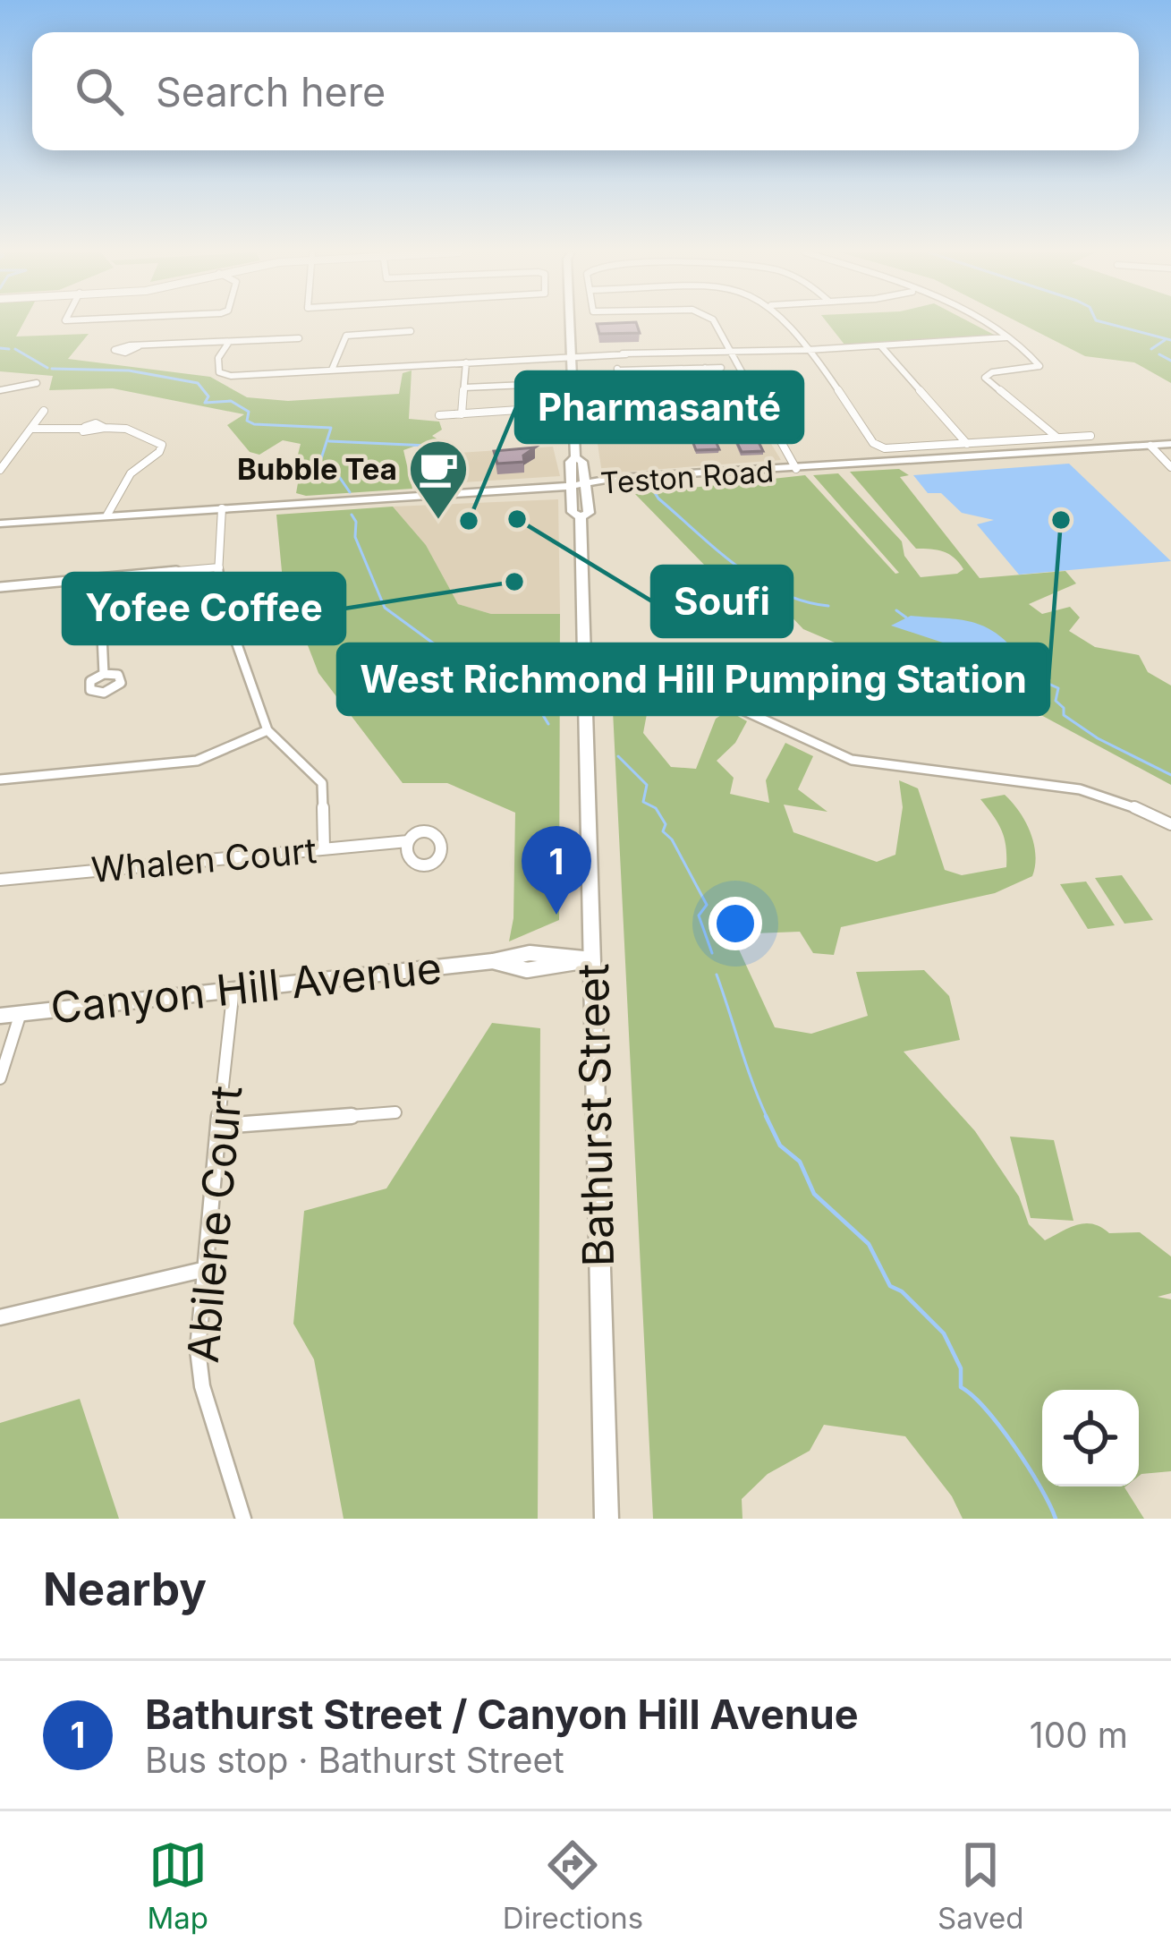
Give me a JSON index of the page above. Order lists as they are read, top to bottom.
{
  "streets": {
    "main road": ["Teston Road", "Bathurst Street"],
    "street": ["Whalen Court", "Canyon Hill Avenue", "Abilene Court"]
  },
  "crossings": [
    ["Teston Road", "Bathurst Street"],
    ["Canyon Hill Avenue", "Bathurst Street"],
    ["Canyon Hill Avenue", "Abilene Court"]
  ],
  "places": {
    "other": [
      "Soufi",
      "West Richmond Hill Pumping Station",
      "Pharmasanté",
      "Yofee Coffee"
    ],
    "cafe": ["Bubble Tea"]
  },
  "page": {
    "search": "Search here",
    "pins": "1",
    "heading": "Nearby",
    "list": [
      {
        "mark": "1",
        "name": "Bathurst Street / Canyon Hill Avenue",
        "note": "Bus stop · Bathurst Street",
        "value": "100 m"
      }
    ],
    "nav": ["Map", "Directions", "Saved"]
  }
}
